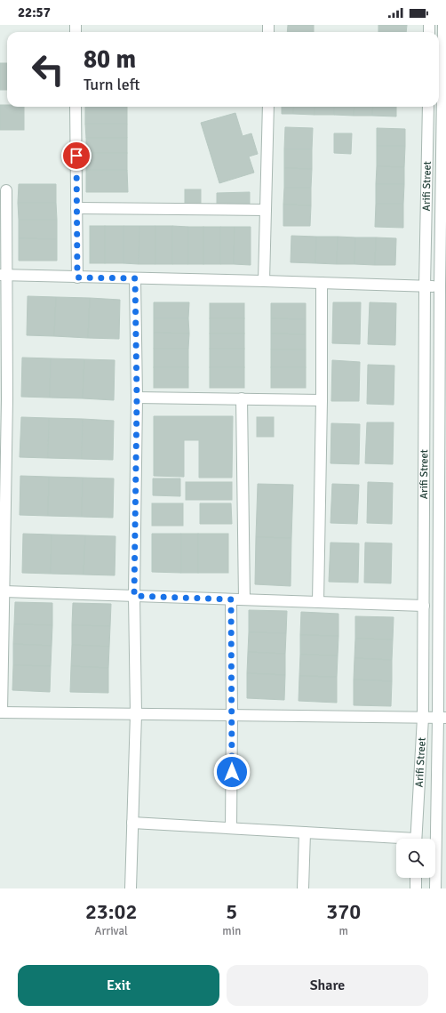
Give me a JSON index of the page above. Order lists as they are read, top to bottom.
{
  "streets": {
    "street": ["Arifi Street"]
  },
  "page": {
    "status": "22:57",
    "turn": ["80 m", "Turn left"],
    "eta": [
      "23:02",
      "Arrival",
      "5",
      "min",
      "370",
      "m"
    ],
    "buttons": ["Exit", "Share"]
  }
}
